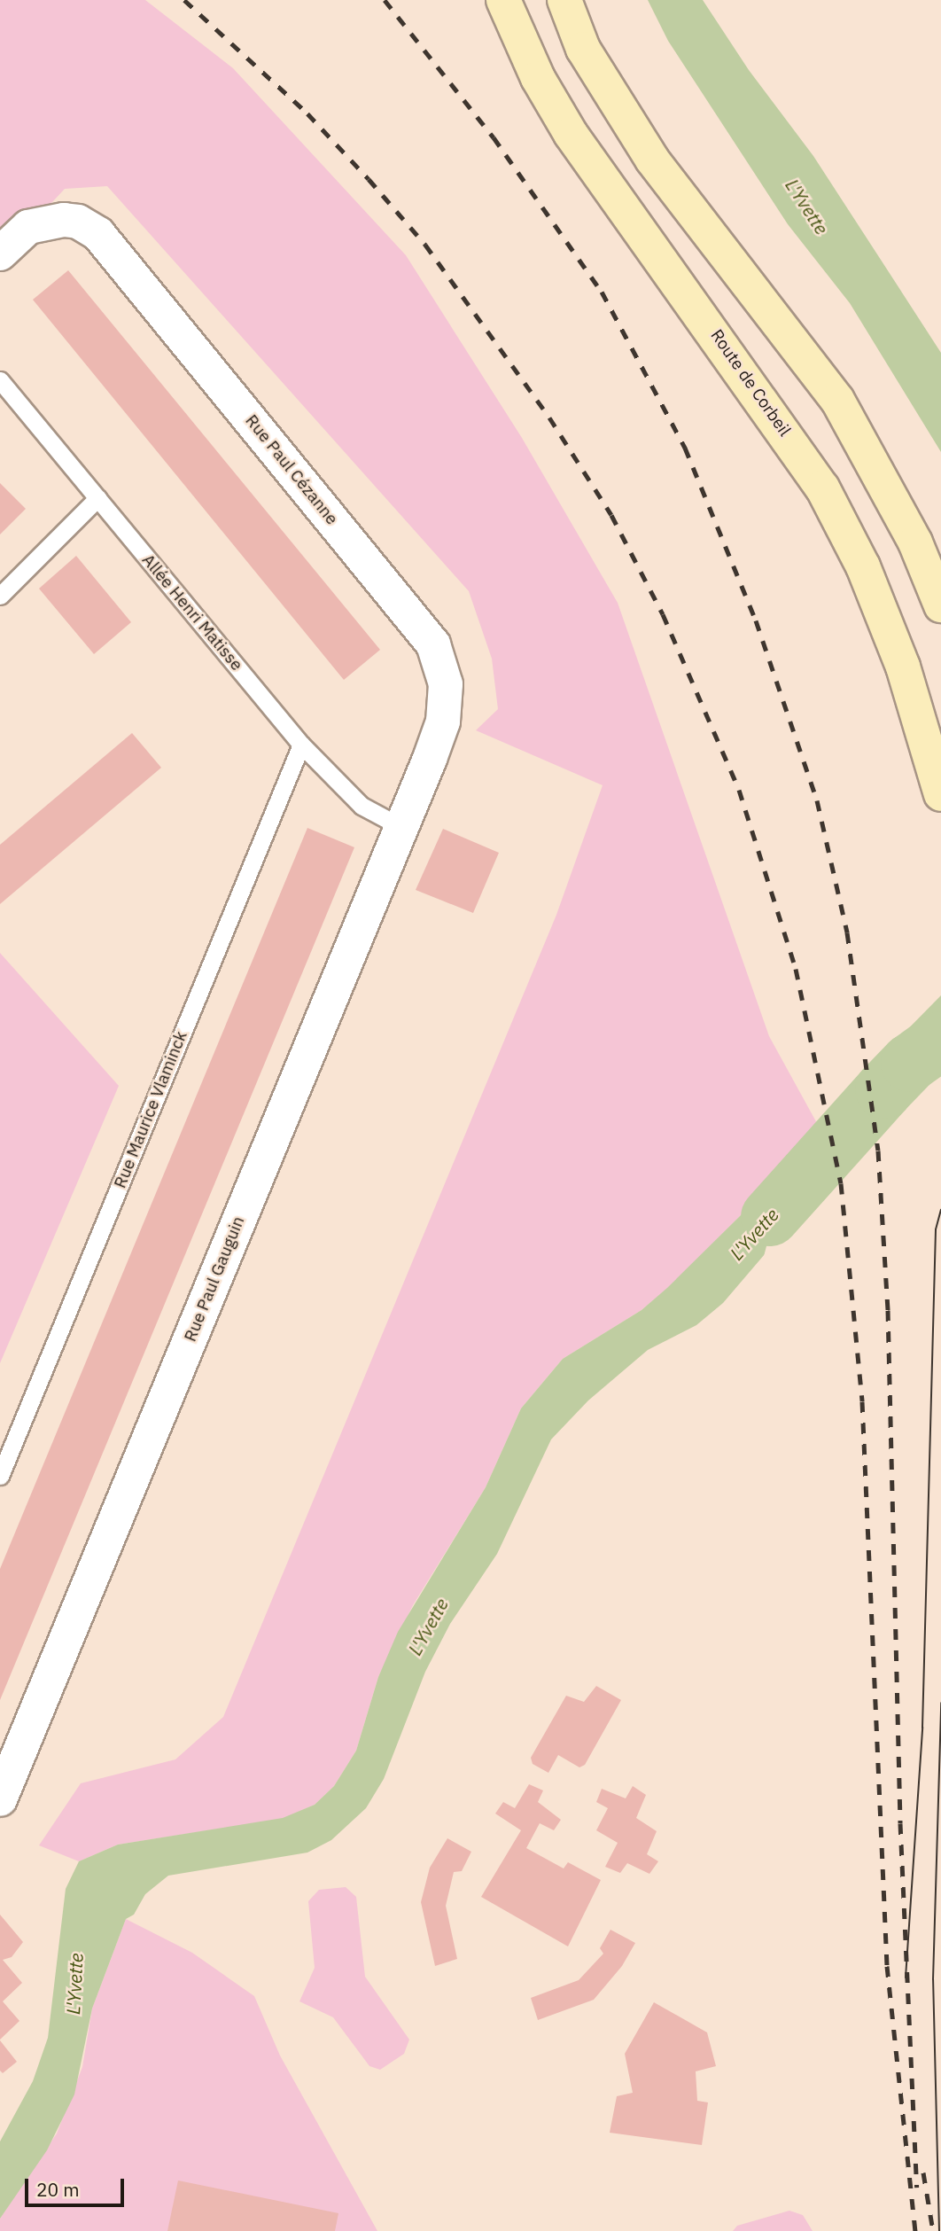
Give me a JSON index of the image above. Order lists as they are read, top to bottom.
{
  "streets": {
    "main road": ["Route de Corbeil"],
    "street": ["Rue Paul Cézanne", "Rue Paul Gauguin"],
    "lane": ["Allée Henri Matisse", "Rue Maurice Vlaminck"]
  },
  "crossings": [
    ["Rue Paul Cézanne", "Rue Paul Gauguin"],
    ["Allée Henri Matisse", "Rue Maurice Vlaminck"],
    ["Allée Henri Matisse", "Rue Paul Gauguin"]
  ],
  "water": ["L'Yvette"],
  "scale_bar": "20 m"
}
